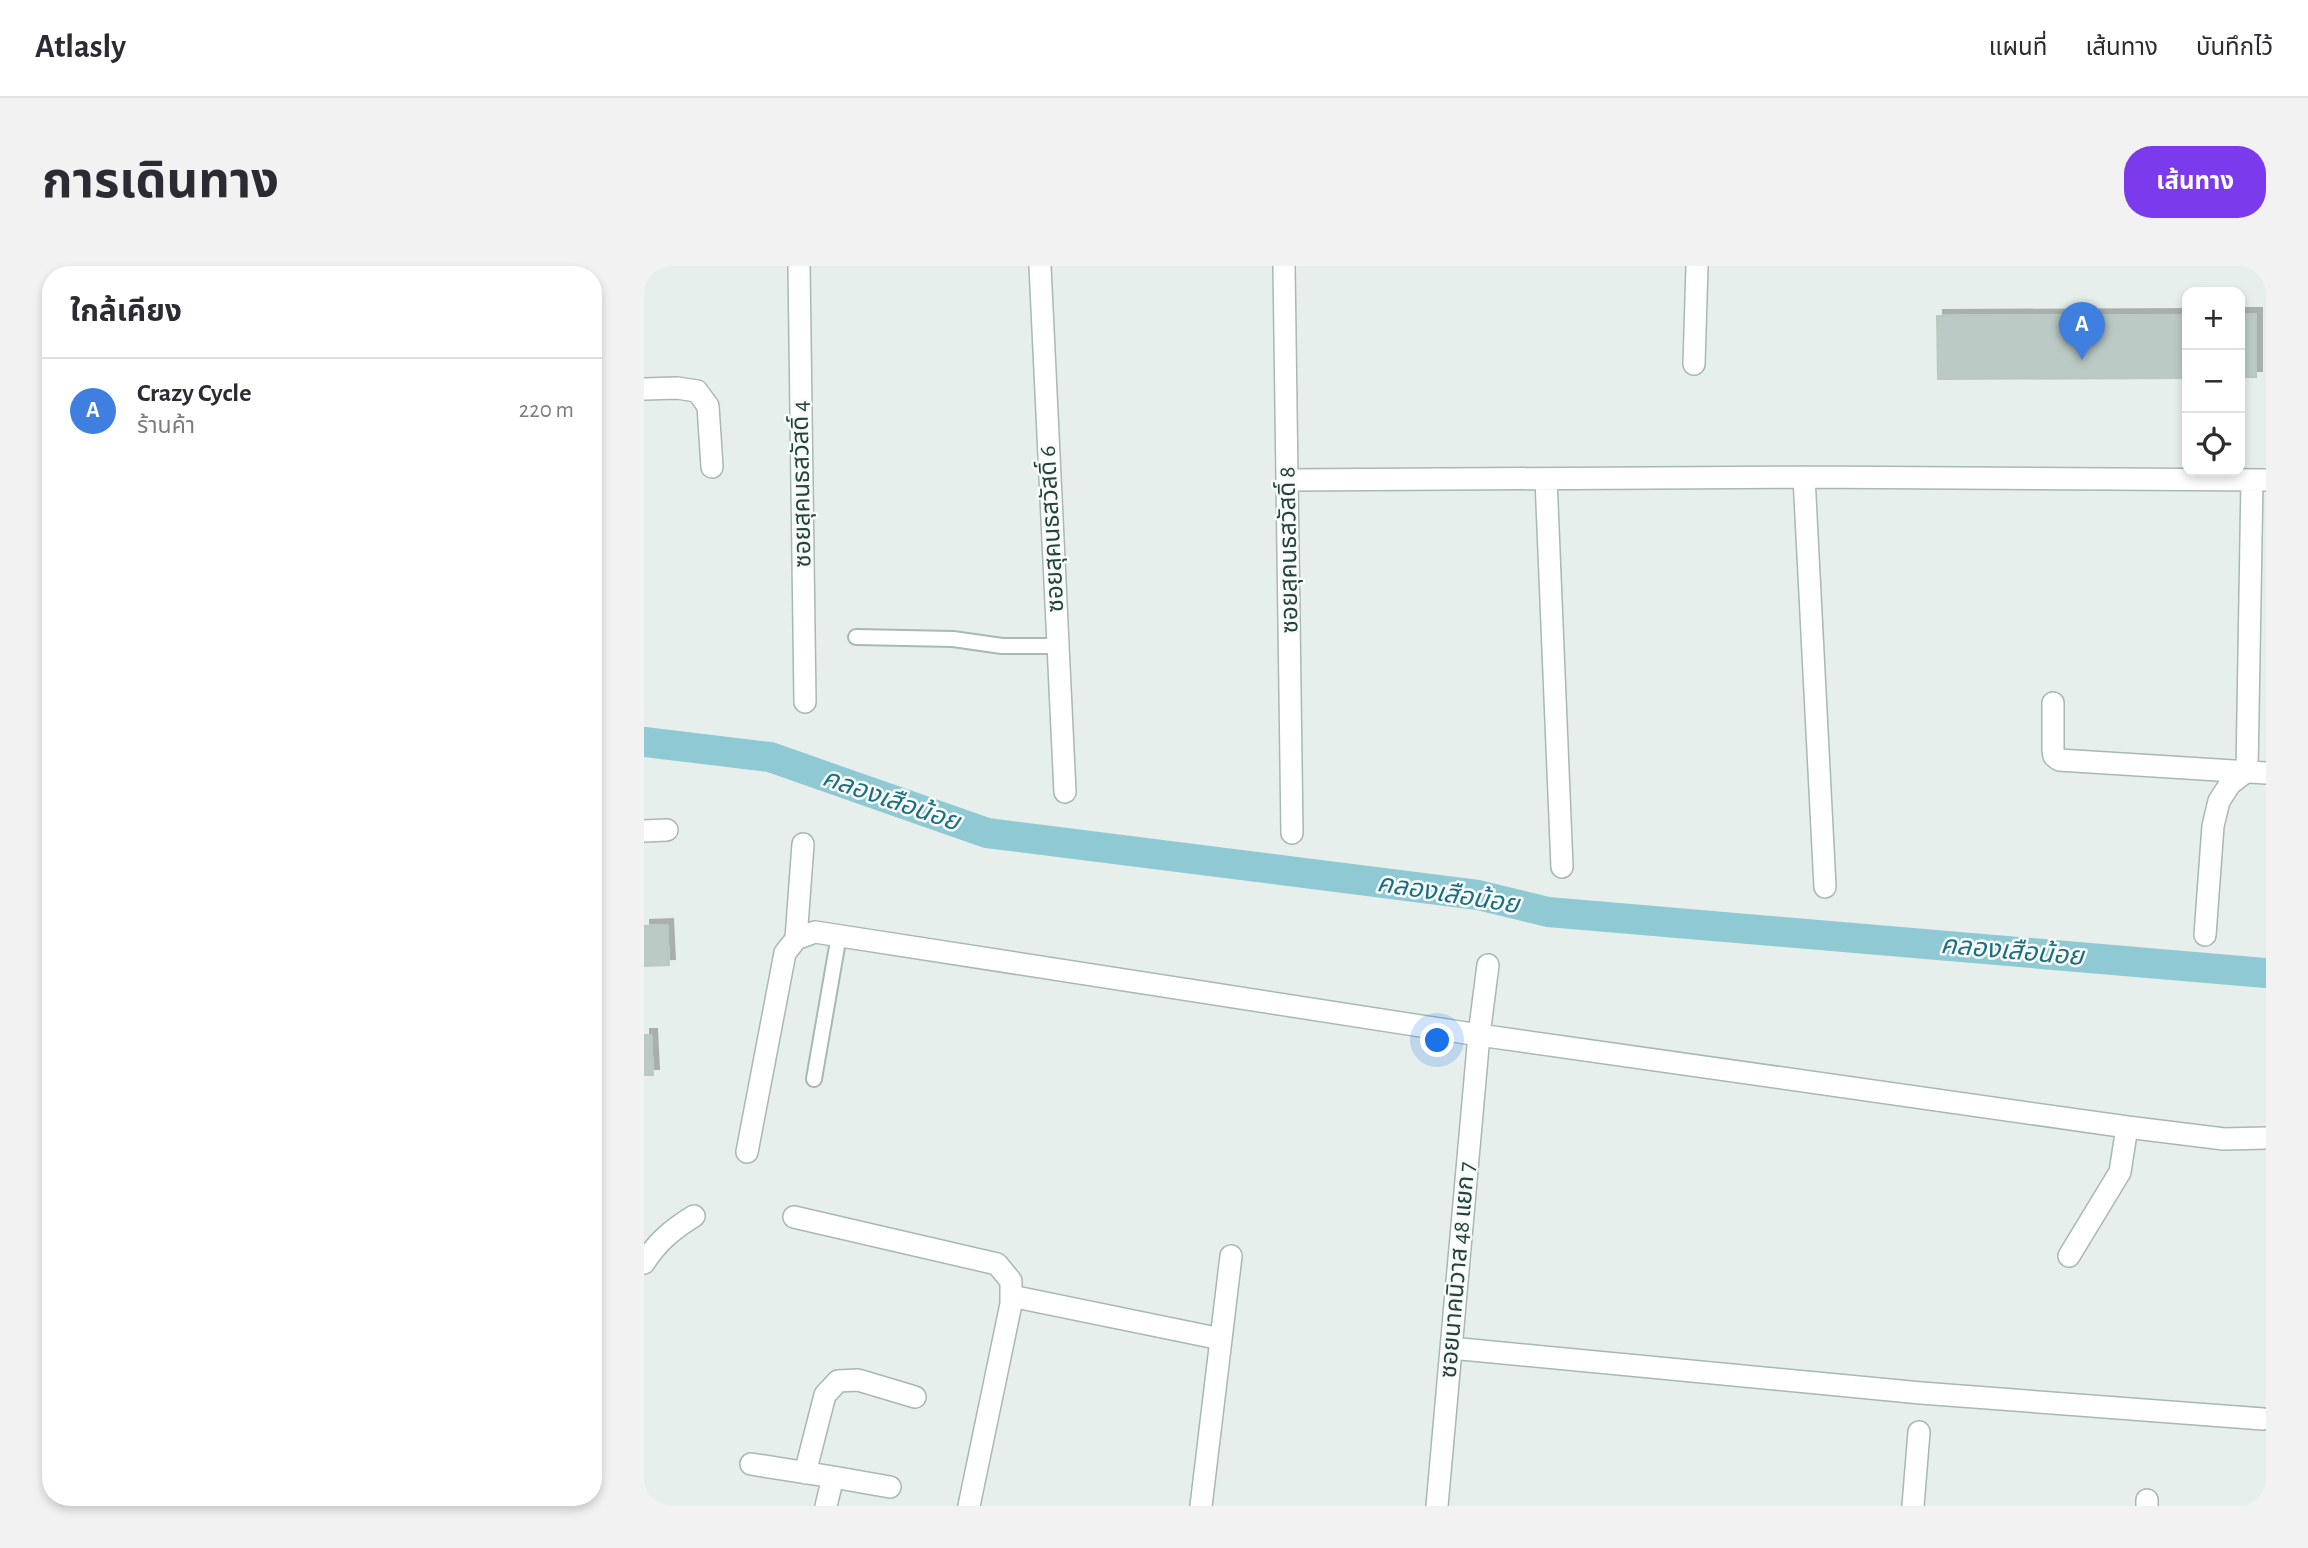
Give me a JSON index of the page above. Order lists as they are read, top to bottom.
{
  "streets": {
    "street": [
      "ซอยสุคนธสวัสดิ์ 4",
      "ซอยสุคนธสวัสดิ์ 6",
      "ซอยสุคนธสวัสดิ์ 8",
      "ซอยนาคนิวาส 48 แยก 7"
    ]
  },
  "water": ["คลองเสือน้อย"],
  "page": {
    "header": "Atlasly",
    "nav": ["แผนที่", "เส้นทาง", "บันทึกไว้"],
    "title": "การเดินทาง",
    "buttons": "เส้นทาง",
    "heading": "ใกล้เคียง",
    "map_buttons": ["+", "−"],
    "pins": "A",
    "list": [
      {
        "mark": "A",
        "name": "Crazy Cycle",
        "note": "ร้านค้า",
        "value": "220 m"
      }
    ]
  }
}
